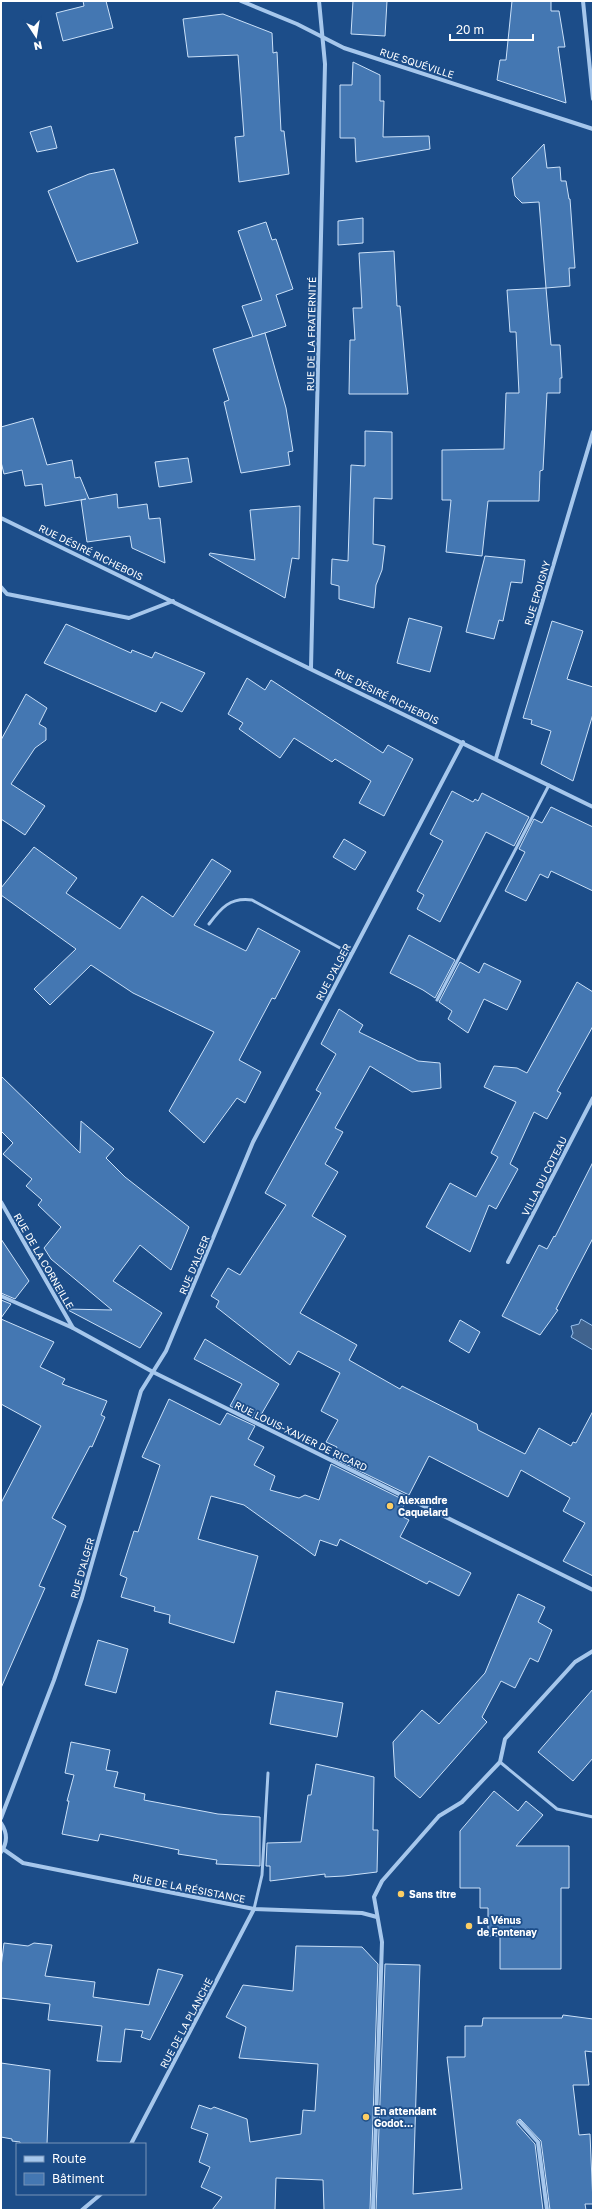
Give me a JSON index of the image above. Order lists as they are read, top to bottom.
{
  "streets": {
    "street": [
      "RUE SQUÉVILLE",
      "RUE DE LA FRATERNITÉ",
      "RUE DÉSIRÉ RICHEBOIS",
      "RUE EPOIGNY",
      "RUE D'ALGER",
      "VILLA DU COTEAU",
      "RUE DE LA CORNEILLE",
      "RUE LOUIS-XAVIER DE RICARD",
      "RUE DE LA RÉSISTANCE",
      "RUE DE LA PLANCHE"
    ]
  },
  "crossings": [
    ["RUE SQUÉVILLE", "RUE DE LA FRATERNITÉ"],
    ["RUE DE LA FRATERNITÉ", "RUE DÉSIRÉ RICHEBOIS"],
    ["RUE DÉSIRÉ RICHEBOIS", "RUE EPOIGNY"],
    ["RUE DÉSIRÉ RICHEBOIS", "RUE D'ALGER"],
    ["RUE D'ALGER", "RUE LOUIS-XAVIER DE RICARD"],
    ["RUE DE LA CORNEILLE", "RUE LOUIS-XAVIER DE RICARD"],
    ["RUE DE LA RÉSISTANCE", "RUE DE LA PLANCHE"]
  ],
  "places": [
    "Alexandre Caquelard",
    "Sans titre",
    "La Vénus de Fontenay",
    "En attendant Godot..."
  ],
  "legend": ["Route", "Bâtiment"],
  "scale_bar": "20 m",
  "north": "bottom"
}
